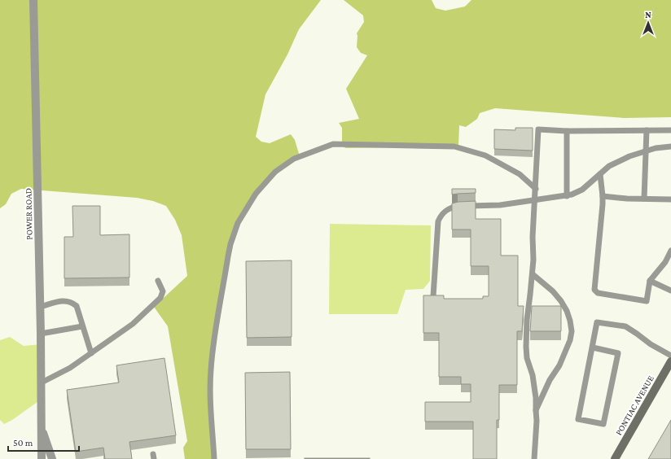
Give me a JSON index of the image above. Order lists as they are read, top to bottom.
{
  "streets": {
    "main road": ["PONTIAC AVENUE"],
    "street": ["POWER ROAD"]
  },
  "scale_bar": "50 m",
  "north": "top"
}
